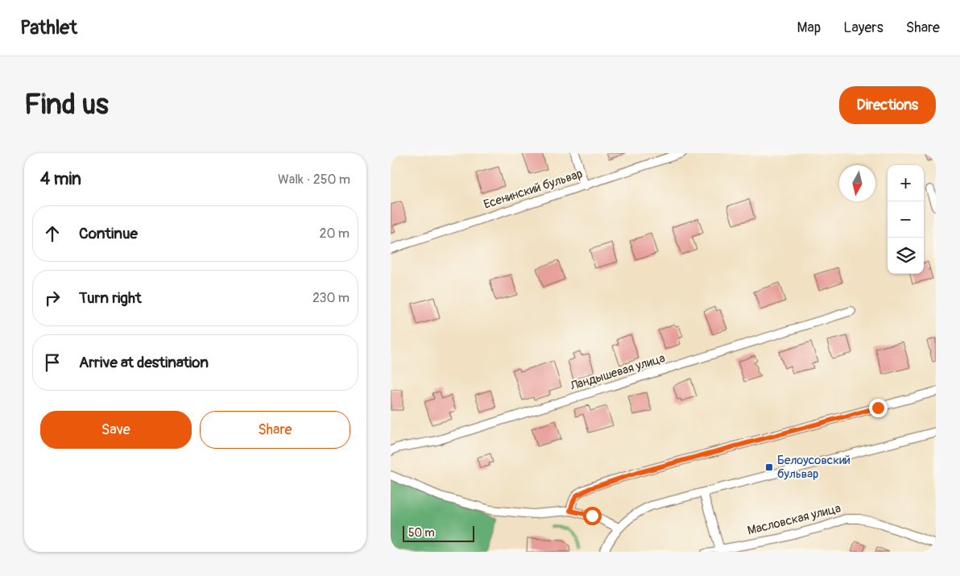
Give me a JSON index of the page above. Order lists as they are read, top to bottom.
{
  "streets": {
    "street": ["Есенинский бульвар", "Ландышевая улица", "Масловская улица"]
  },
  "places": {
    "transit": ["Белоусовский бульвар"]
  },
  "scale_bar": "50 m",
  "north": "bottom",
  "page": {
    "header": "Pathlet",
    "nav": ["Map", "Layers", "Share"],
    "buttons": [
      "Directions",
      ["Save", "Share"]
    ],
    "title": "Find us",
    "heading": ["4 min", "Walk · 250 m"],
    "map_buttons": ["+", "−"],
    "list": [
      ["Continue", "20 m"],
      ["Turn right", "230 m"],
      "Arrive at destination"
    ],
    "scale": "50 m"
  }
}
